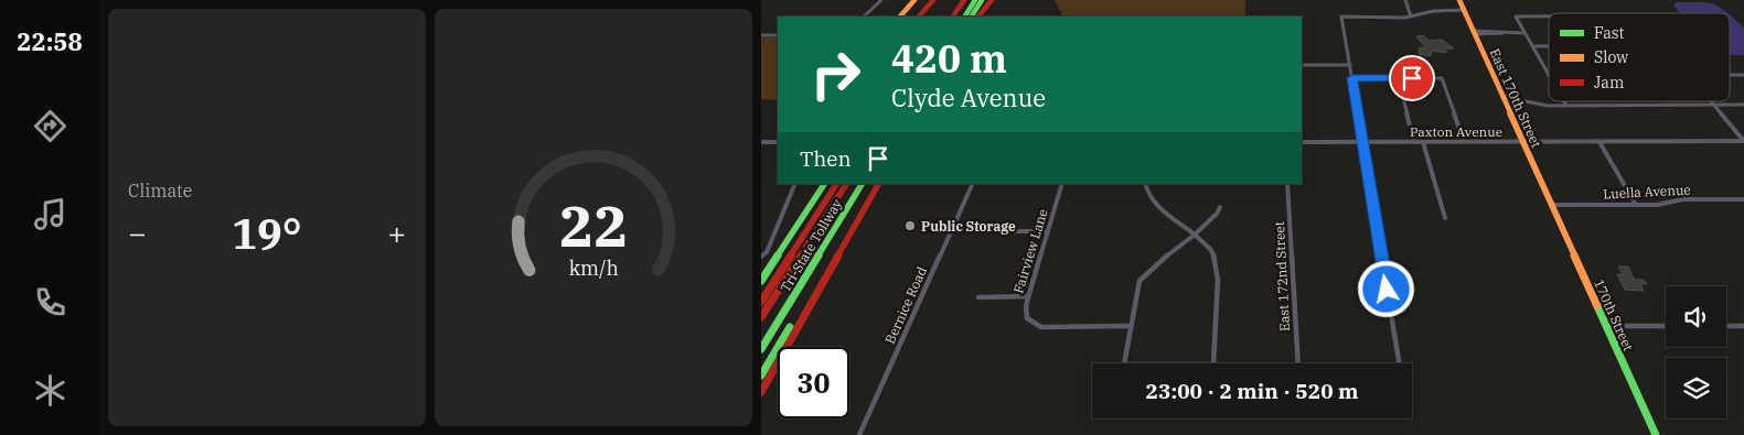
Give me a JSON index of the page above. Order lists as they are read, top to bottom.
{
  "streets": {
    "main road": ["East 170th Street", "Tri-State Tollway", "170th Street"],
    "street": [
      "Paxton Avenue",
      "Luella Avenue",
      "Fairview Lane",
      "East 172nd Street",
      "Bernice Road"
    ]
  },
  "crossings": [
    ["East 170th Street", "Paxton Avenue"],
    ["East 170th Street", "Luella Avenue"],
    ["East 170th Street", "170th Street"],
    ["Paxton Avenue", "East 172nd Street"],
    ["Luella Avenue", "170th Street"]
  ],
  "places": ["Public Storage"],
  "legend": ["Fast", "Slow", "Jam"],
  "page": {
    "tabs": "22:58",
    "tile": "Climate",
    "turn": ["420 m", "Clyde Avenue"],
    "then": "Then",
    "heat": ["−", "19°", "+"],
    "limit": "30",
    "trip": "23:00 · 2 min · 520 m",
    "gauge": ["22", "km/h"]
  }
}
